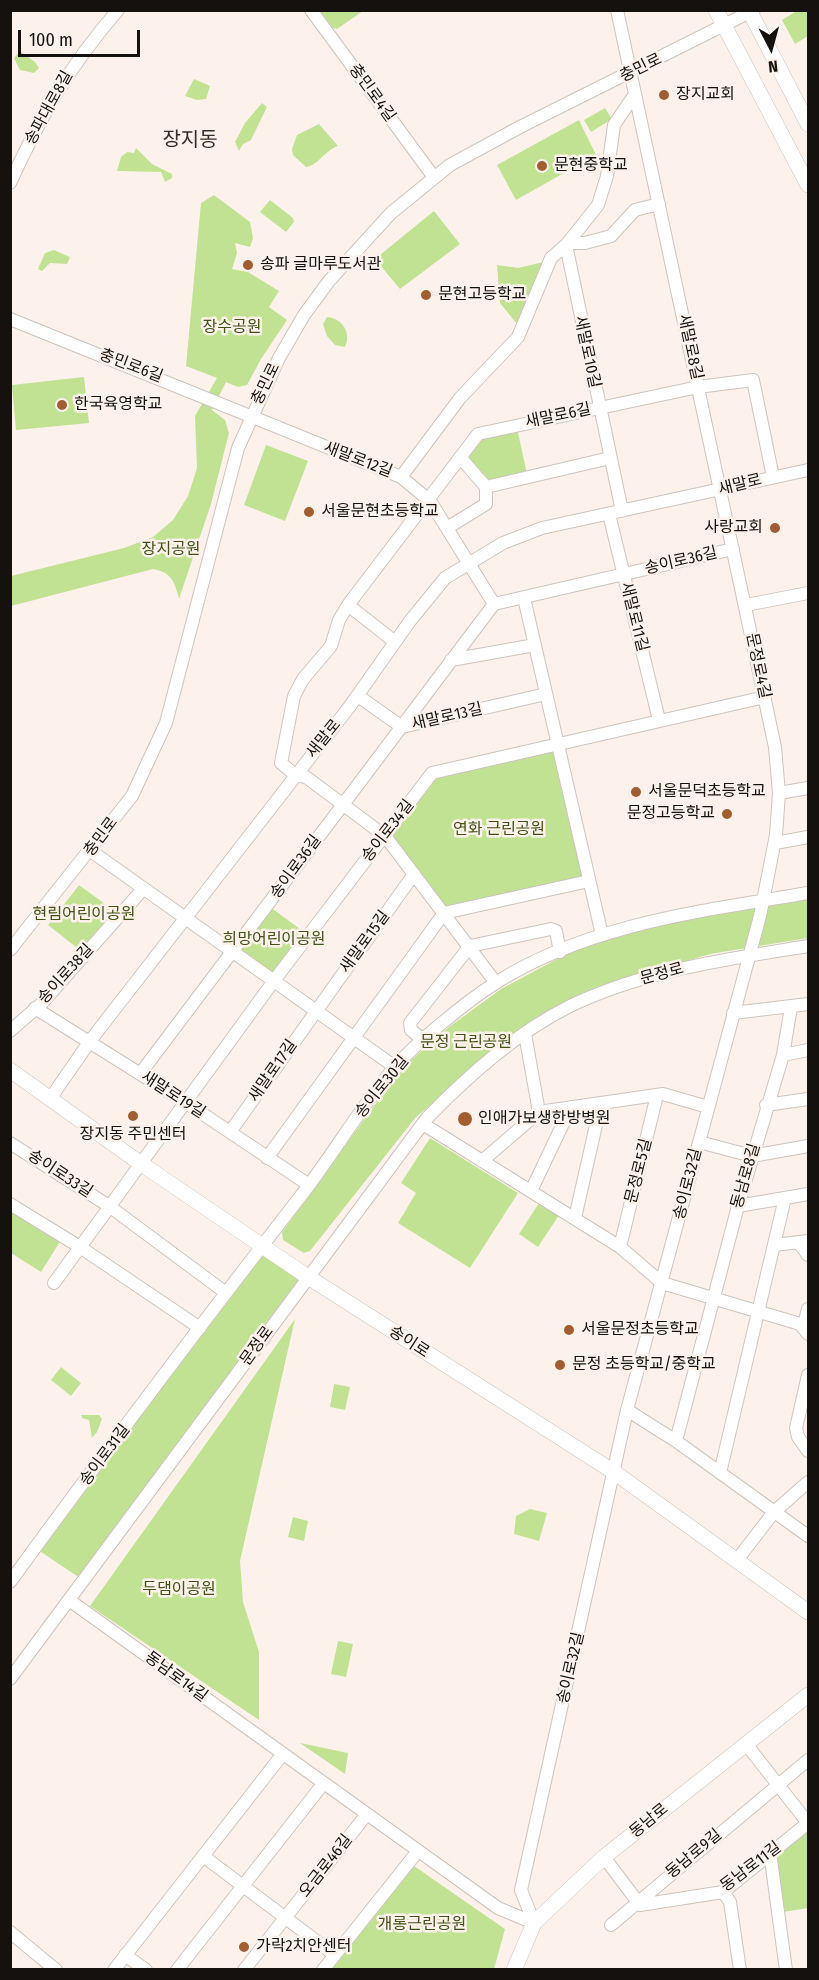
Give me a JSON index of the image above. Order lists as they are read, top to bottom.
{
  "streets": {
    "main road": ["송이로", "동남로"],
    "street": [
      "충민로",
      "충민로4길",
      "송파대로8길",
      "새말로8길",
      "새말로10길",
      "충민로6길",
      "새말로6길",
      "새말로12길",
      "새말로",
      "송이로36길",
      "새말로11길",
      "문정로4길",
      "새말로13길",
      "송이로34길",
      "새말로15길",
      "송이로38길",
      "문정로",
      "새말로17길",
      "송이로30길",
      "새말로19길",
      "문정로5길",
      "송이로33길",
      "동남로8길",
      "송이로32길",
      "송이로31길",
      "동남로14길",
      "동남로9길",
      "오금로46길",
      "동남로11길"
    ]
  },
  "crossings": [
    ["충민로", "충민로4길"],
    ["충민로", "새말로8길"],
    ["충민로", "충민로6길"],
    ["충민로", "새말로12길"],
    ["새말로8길", "새말로6길"],
    ["새말로8길", "새말로"],
    ["새말로8길", "문정로4길"],
    ["새말로10길", "새말로6길"],
    ["새말로10길", "새말로"],
    ["충민로6길", "새말로12길"],
    ["새말로6길", "새말로12길"],
    ["새말로6길", "새말로"],
    ["새말로12길", "새말로"],
    ["새말로", "새말로11길"],
    ["새말로", "문정로4길"],
    ["새말로", "새말로13길"],
    ["새말로", "새말로19길"],
    ["새말로", "송이로"],
    ["송이로36길", "새말로11길"],
    ["송이로36길", "문정로4길"],
    ["송이로36길", "새말로13길"],
    ["송이로36길", "새말로19길"],
    ["새말로11길", "송이로34길"],
    ["문정로4길", "송이로34길"],
    ["문정로4길", "문정로"],
    ["문정로4길", "송이로30길"],
    ["문정로4길", "송이로32길"],
    ["송이로34길", "새말로19길"],
    ["송이로34길", "송이로33길"],
    ["송이로34길", "송이로"],
    ["새말로15길", "새말로17길"],
    ["송이로38길", "새말로19길"],
    ["문정로", "송이로32길"],
    ["문정로", "송이로"],
    ["문정로", "동남로14길"],
    ["새말로17길", "새말로19길"],
    ["송이로30길", "새말로19길"],
    ["송이로30길", "송이로"],
    ["송이로30길", "송이로31길"],
    ["송이로33길", "송이로"],
    ["송이로32길", "송이로"],
    ["송이로32길", "동남로14길"],
    ["송이로32길", "동남로"],
    ["송이로", "송이로31길"],
    ["동남로14길", "동남로"],
    ["동남로14길", "오금로46길"],
    ["동남로9길", "동남로11길"]
  ],
  "districts": ["장지동"],
  "parks": [
    "장수공원",
    "장지공원",
    "연화 근린공원",
    "현림어린이공원",
    "희망어린이공원",
    "문정 근린공원",
    "두댐이공원",
    "개롱근린공원"
  ],
  "places": [
    "장지교회",
    "문현중학교",
    "송파 글마루도서관",
    "문현고등학교",
    "한국육영학교",
    "서울문현초등학교",
    "사랑교회",
    "서울문덕초등학교",
    "문정고등학교",
    "장지동 주민센터",
    "인애가보생한방병원",
    "서울문정초등학교",
    "문정 초등학교/중학교",
    "가락2치안센터"
  ],
  "scale_bar": "100 m",
  "north": "bottom"
}
